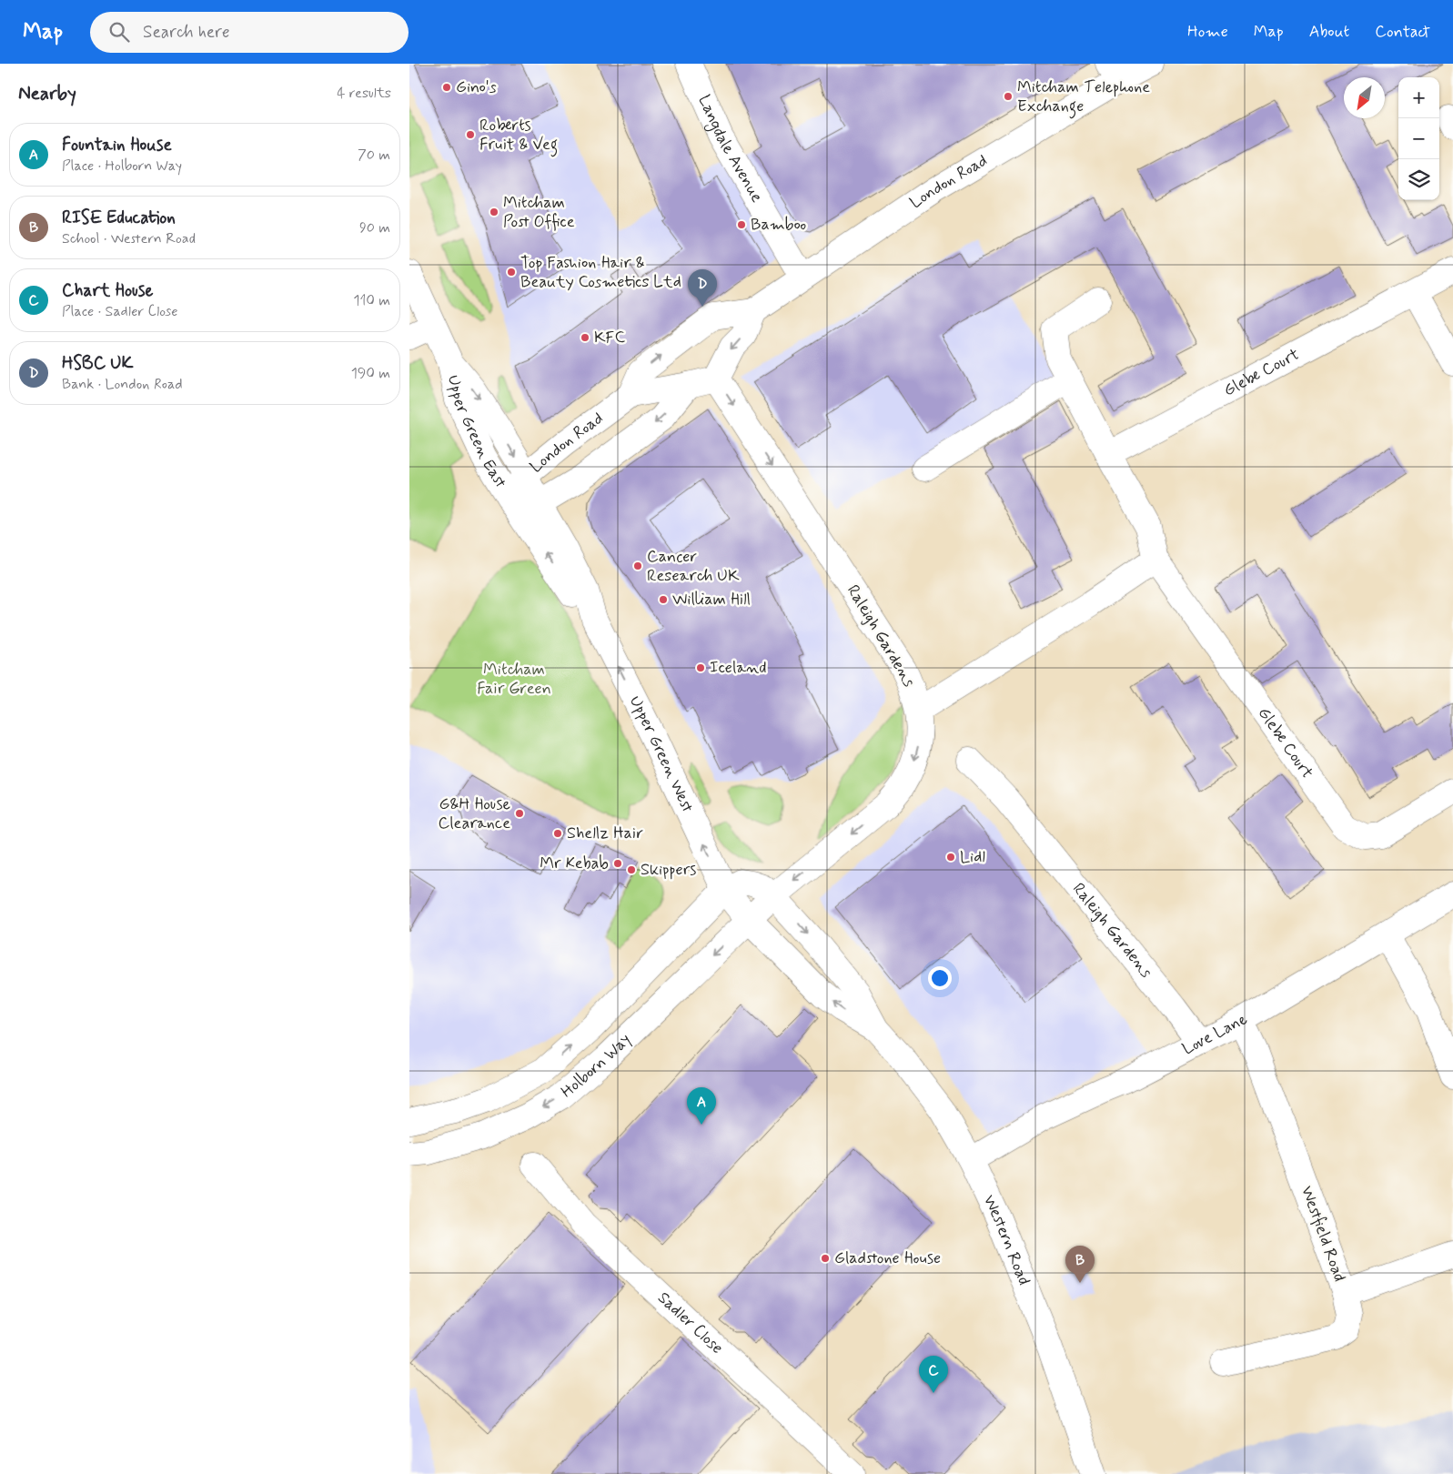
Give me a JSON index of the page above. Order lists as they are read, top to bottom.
{
  "streets": {
    "main road": [
      "Langdale Avenue",
      "London Road",
      "Glebe Court",
      "Upper Green East",
      "Raleigh Gardens",
      "Upper Green West",
      "Love Lane",
      "Holborn Way",
      "Westfield Road",
      "Western Road",
      "Sadler Close"
    ]
  },
  "crossings": [
    ["Langdale Avenue", "London Road"],
    ["London Road", "Upper Green East"],
    ["London Road", "Raleigh Gardens"],
    ["London Road", "Upper Green West"],
    ["Upper Green East", "Upper Green West"],
    ["Raleigh Gardens", "Love Lane"],
    ["Raleigh Gardens", "Holborn Way"],
    ["Raleigh Gardens", "Western Road"],
    ["Upper Green West", "Holborn Way"],
    ["Upper Green West", "Western Road"],
    ["Love Lane", "Westfield Road"],
    ["Love Lane", "Western Road"],
    ["Holborn Way", "Western Road"]
  ],
  "one_way": ["Raleigh Gardens", "Upper Green West"],
  "parks": ["Mitcham Fair Green"],
  "places": [
    "Gino's",
    "Mitcham Telephone Exchange",
    "Roberts Fruit & Veg",
    "Mitcham Post Office",
    "Bamboo",
    "Top Fashion Hair & Beauty Cosmetics Ltd",
    "KFC",
    "Cancer Research UK",
    "William Hill",
    "Iceland",
    "G&H House Clearance",
    "Shellz Hair",
    "Lidl",
    "Mr Kebab",
    "Skippers",
    "Gladstone House"
  ],
  "north": "bottom left",
  "page": {
    "header": "Map",
    "search": "Search here",
    "nav": [
      "Home",
      "Map",
      "About",
      "Contact"
    ],
    "heading": ["Nearby", "4 results"],
    "map_buttons": ["+", "−"],
    "list": [
      {
        "mark": "A",
        "name": "Fountain House",
        "note": "Place · Holborn Way",
        "value": "70 m"
      },
      {
        "mark": "B",
        "name": "RISE Education",
        "note": "School · Western Road",
        "value": "90 m"
      },
      {
        "mark": "C",
        "name": "Chart House",
        "note": "Place · Sadler Close",
        "value": "110 m"
      },
      {
        "mark": "D",
        "name": "HSBC UK",
        "note": "Bank · London Road",
        "value": "190 m"
      }
    ],
    "pins": [
      "D",
      "A",
      "B",
      "C"
    ]
  }
}
